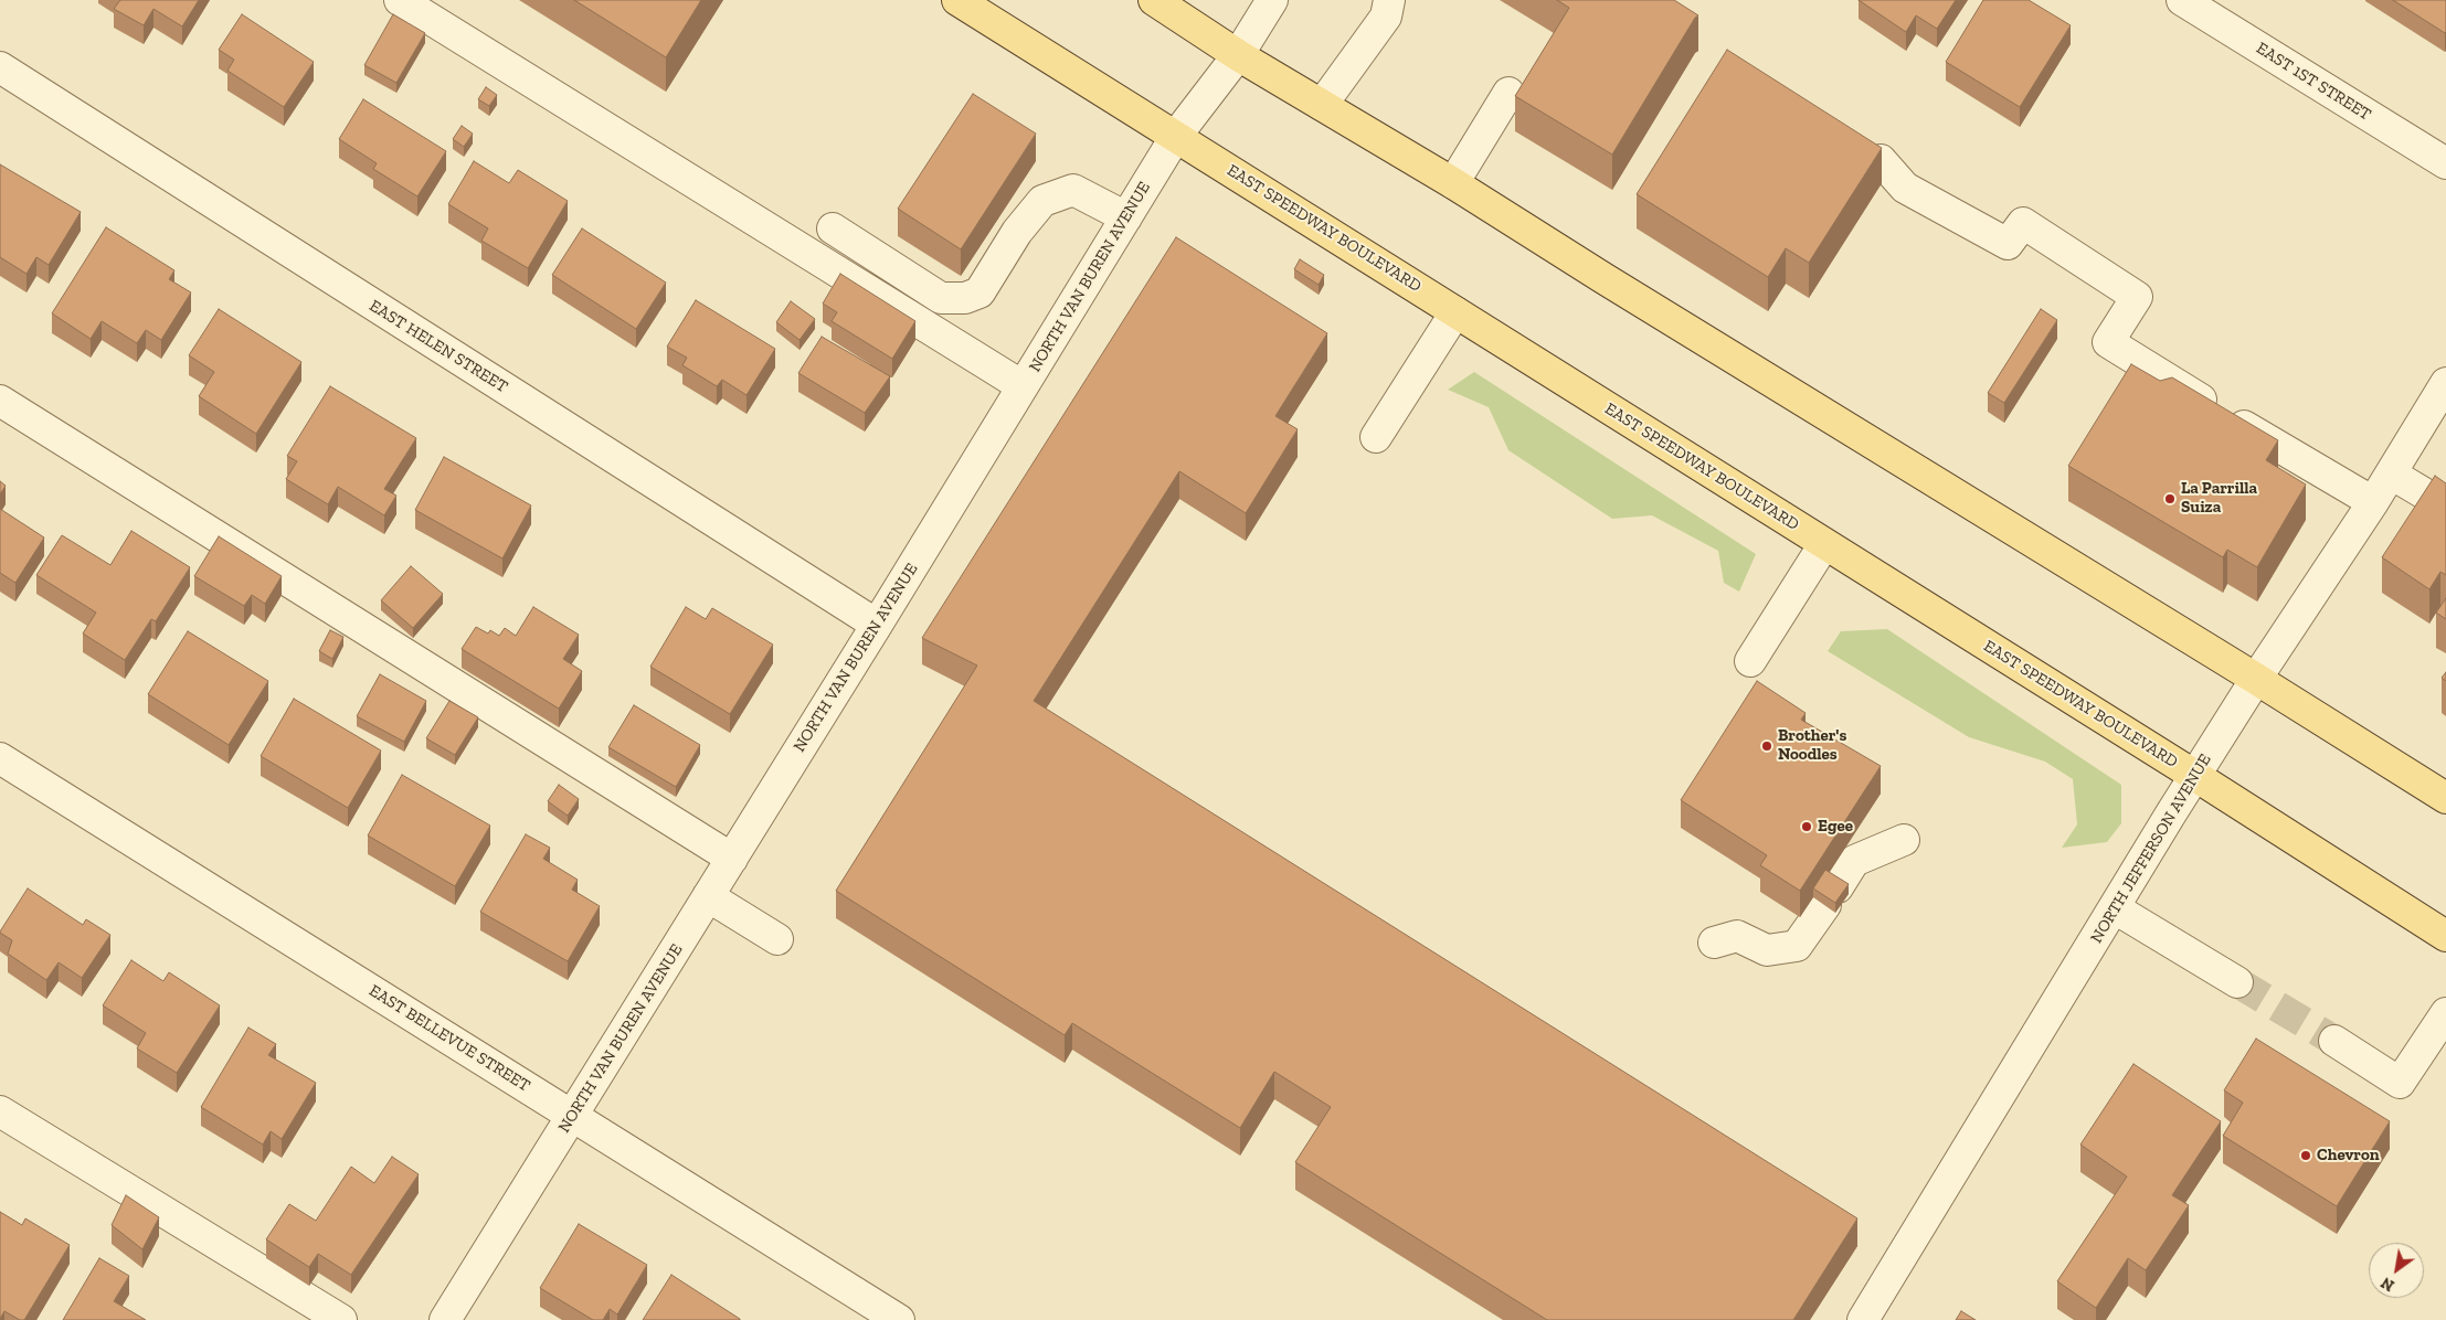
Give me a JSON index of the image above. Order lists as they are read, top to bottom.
{
  "streets": {
    "main road": ["EAST SPEEDWAY BOULEVARD"],
    "street": [
      "EAST 1ST STREET",
      "NORTH VAN BUREN AVENUE",
      "EAST HELEN STREET",
      "NORTH JEFFERSON AVENUE",
      "EAST BELLEVUE STREET"
    ]
  },
  "crossings": [
    ["EAST SPEEDWAY BOULEVARD", "NORTH VAN BUREN AVENUE"],
    ["EAST SPEEDWAY BOULEVARD", "NORTH JEFFERSON AVENUE"],
    ["NORTH VAN BUREN AVENUE", "EAST HELEN STREET"],
    ["NORTH VAN BUREN AVENUE", "EAST BELLEVUE STREET"]
  ],
  "places": [
    "La Parrilla Suiza",
    "Brother's Noodles",
    "Egee",
    "Chevron"
  ],
  "north": "bottom left"
}
